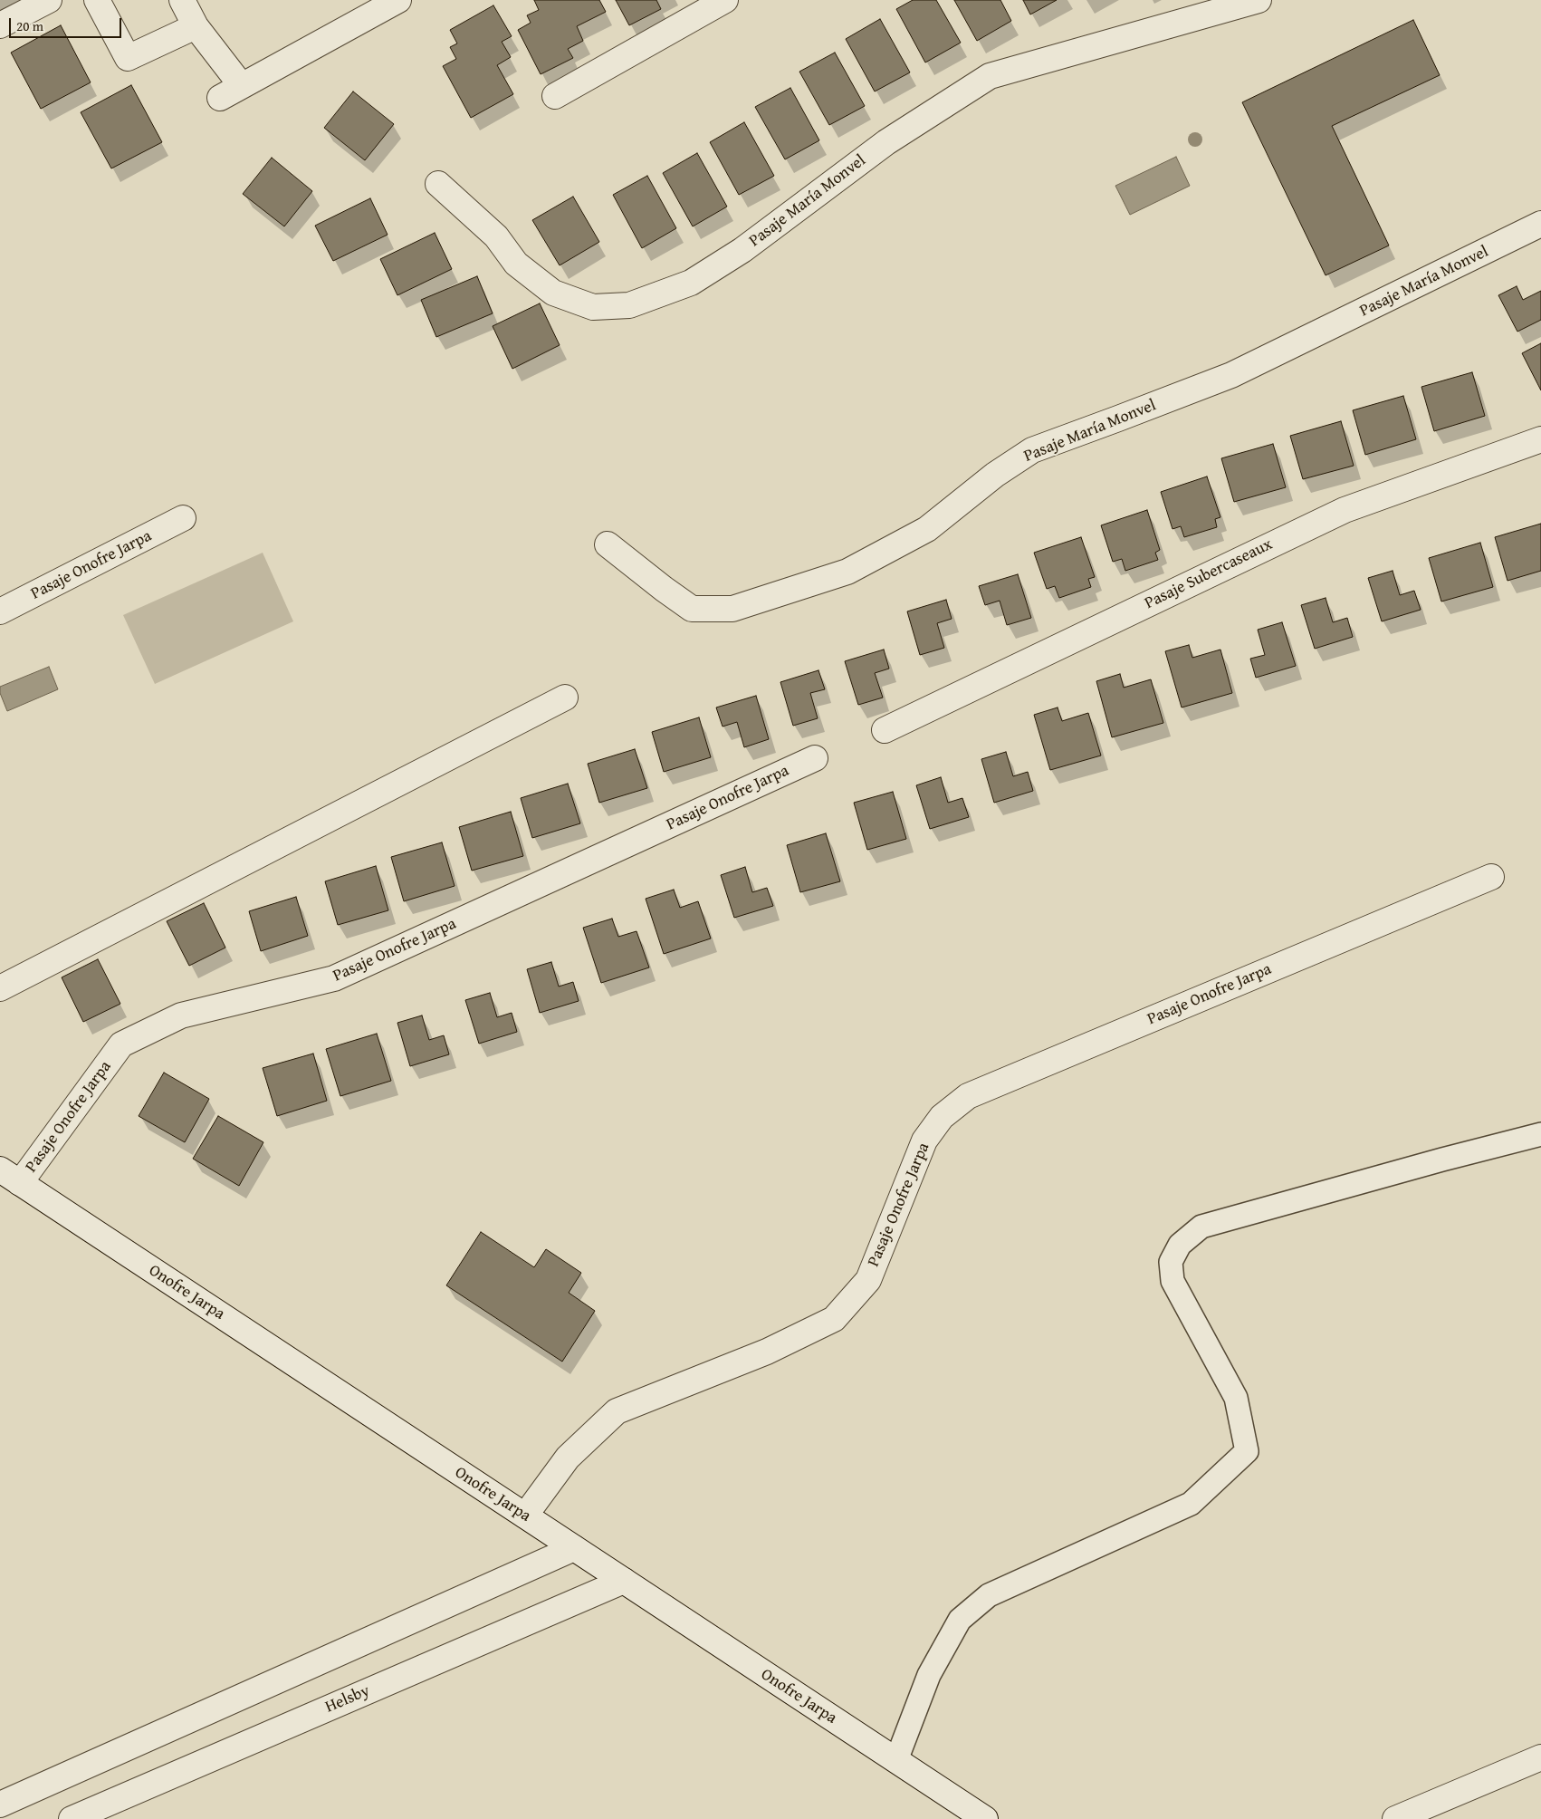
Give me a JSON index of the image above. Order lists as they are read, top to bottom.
{
  "streets": {
    "street": [
      "Pasaje María Monvel",
      "Pasaje Onofre Jarpa",
      "Pasaje Subercaseaux",
      "Onofre Jarpa",
      "Helsby"
    ]
  },
  "crossings": [
    ["Pasaje Onofre Jarpa", "Onofre Jarpa"],
    ["Onofre Jarpa", "Helsby"]
  ],
  "scale_bar": "20 m"
}
